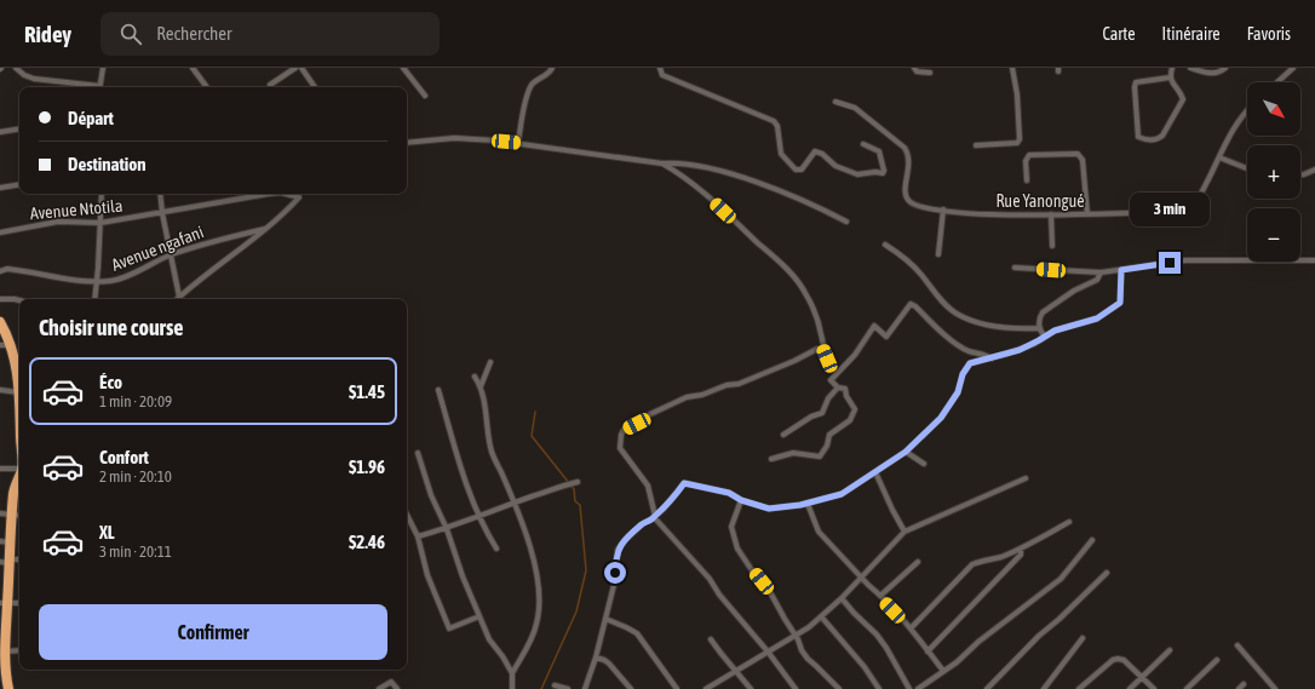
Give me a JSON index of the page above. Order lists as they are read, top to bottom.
{
  "streets": {
    "street": ["Rue Yanongué", "Avenue Ntotila", "Avenue ngafani"]
  },
  "crossings": [
    ["Avenue Ntotila", "Avenue ngafani"]
  ],
  "north": "bottom right",
  "page": {
    "header": "Ridey",
    "search": "Rechercher",
    "nav": ["Carte", "Itinéraire", "Favoris"],
    "map_buttons": ["+", "−"],
    "banner": ["Départ", "Destination"],
    "bubble": "3 min",
    "heading": "Choisir une course",
    "list": [
      {
        "name": "Éco",
        "note": "1 min · 20:09",
        "value": "$1.45"
      },
      {
        "name": "Confort",
        "note": "2 min · 20:10",
        "value": "$1.96"
      },
      {
        "name": "XL",
        "note": "3 min · 20:11",
        "value": "$2.46"
      }
    ],
    "buttons": "Confirmer"
  }
}
